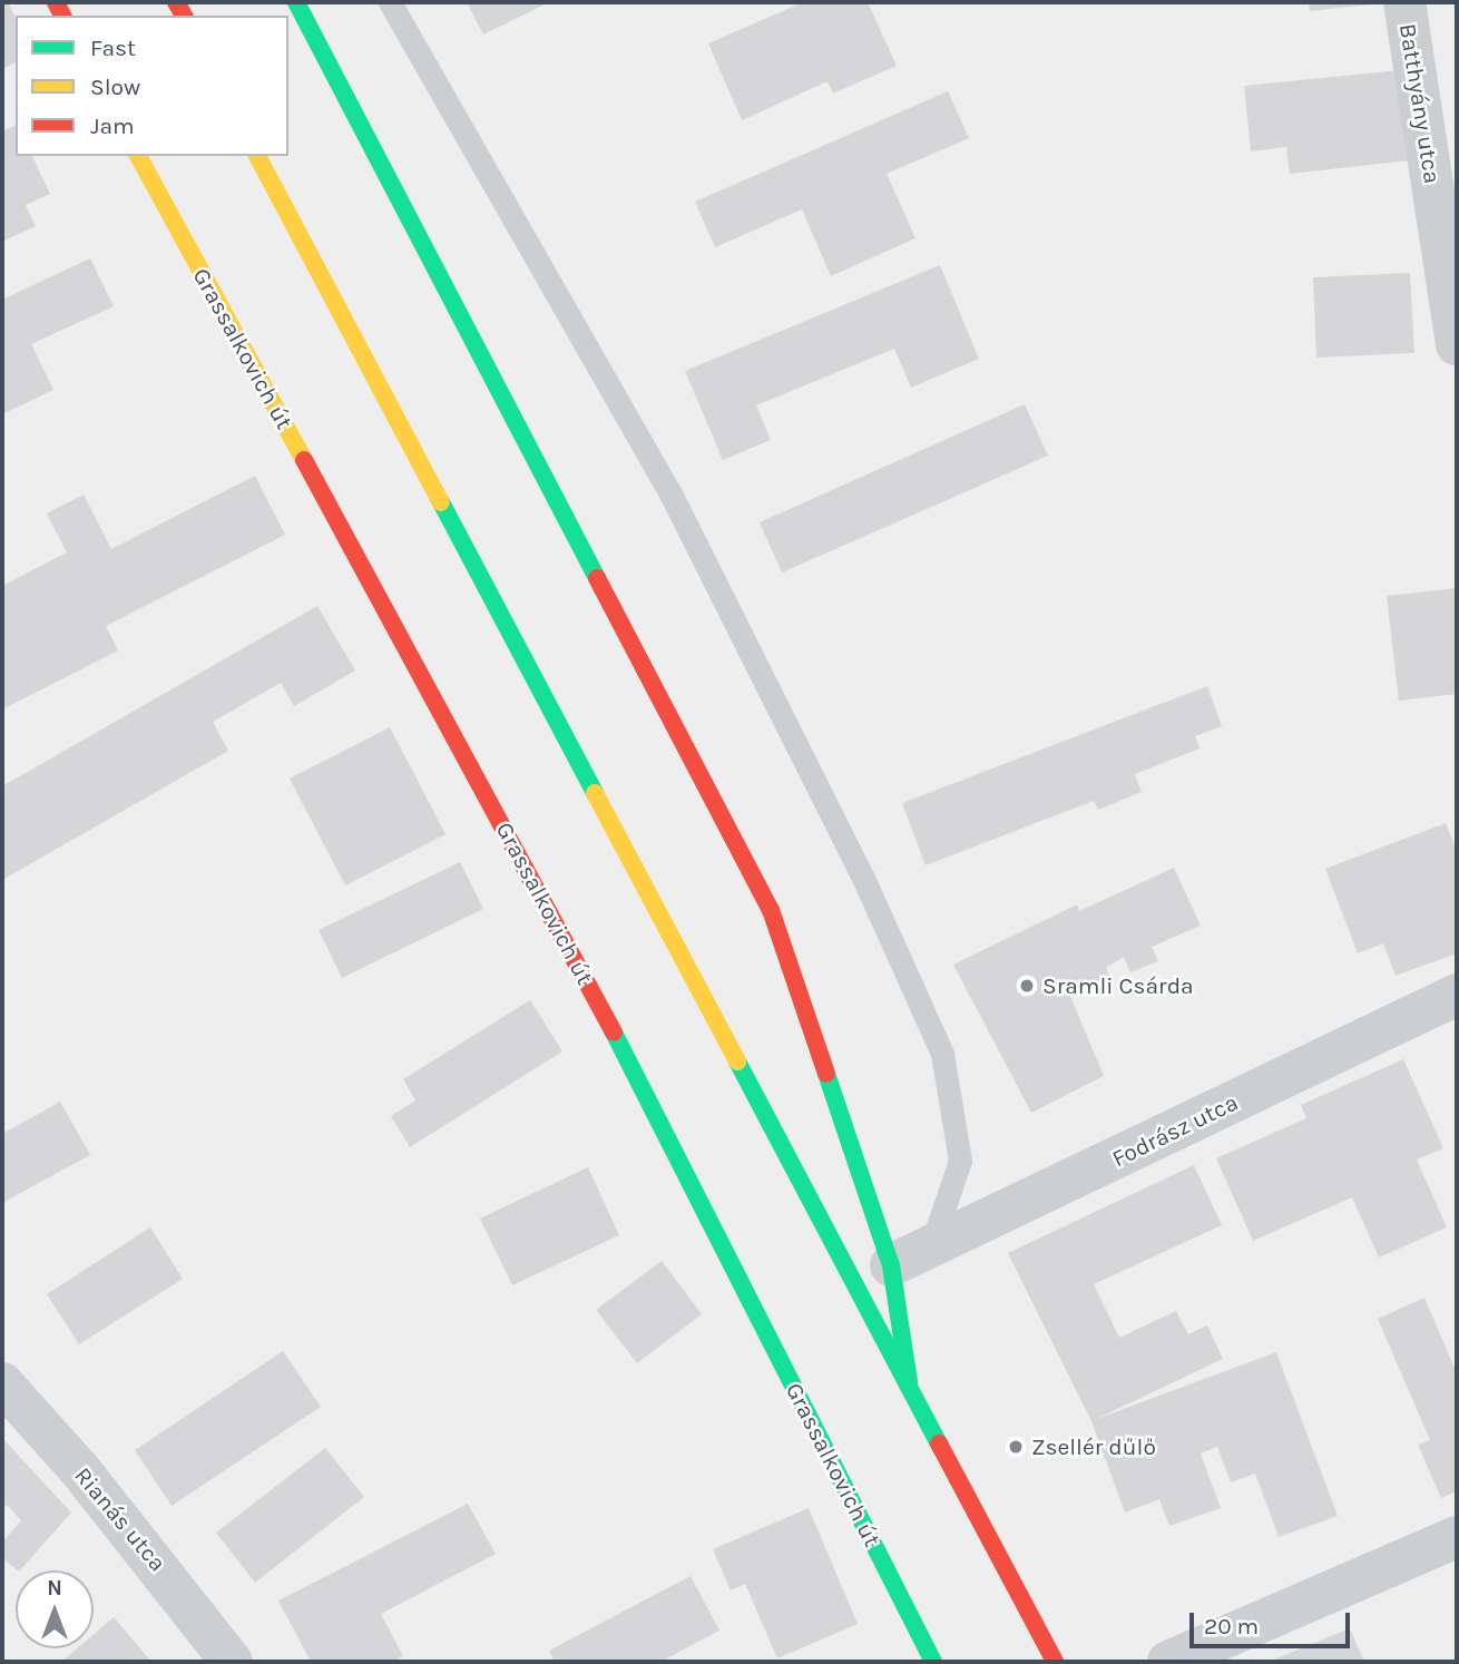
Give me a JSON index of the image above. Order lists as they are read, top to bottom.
{
  "streets": {
    "street": [
      "Batthyány utca",
      "Grassalkovich út",
      "Fodrász utca",
      "Rianás utca"
    ]
  },
  "places": ["Sramli Csárda", "Zsellér dűlő"],
  "legend": ["Fast", "Slow", "Jam"],
  "scale_bar": "20 m",
  "north": "top"
}
